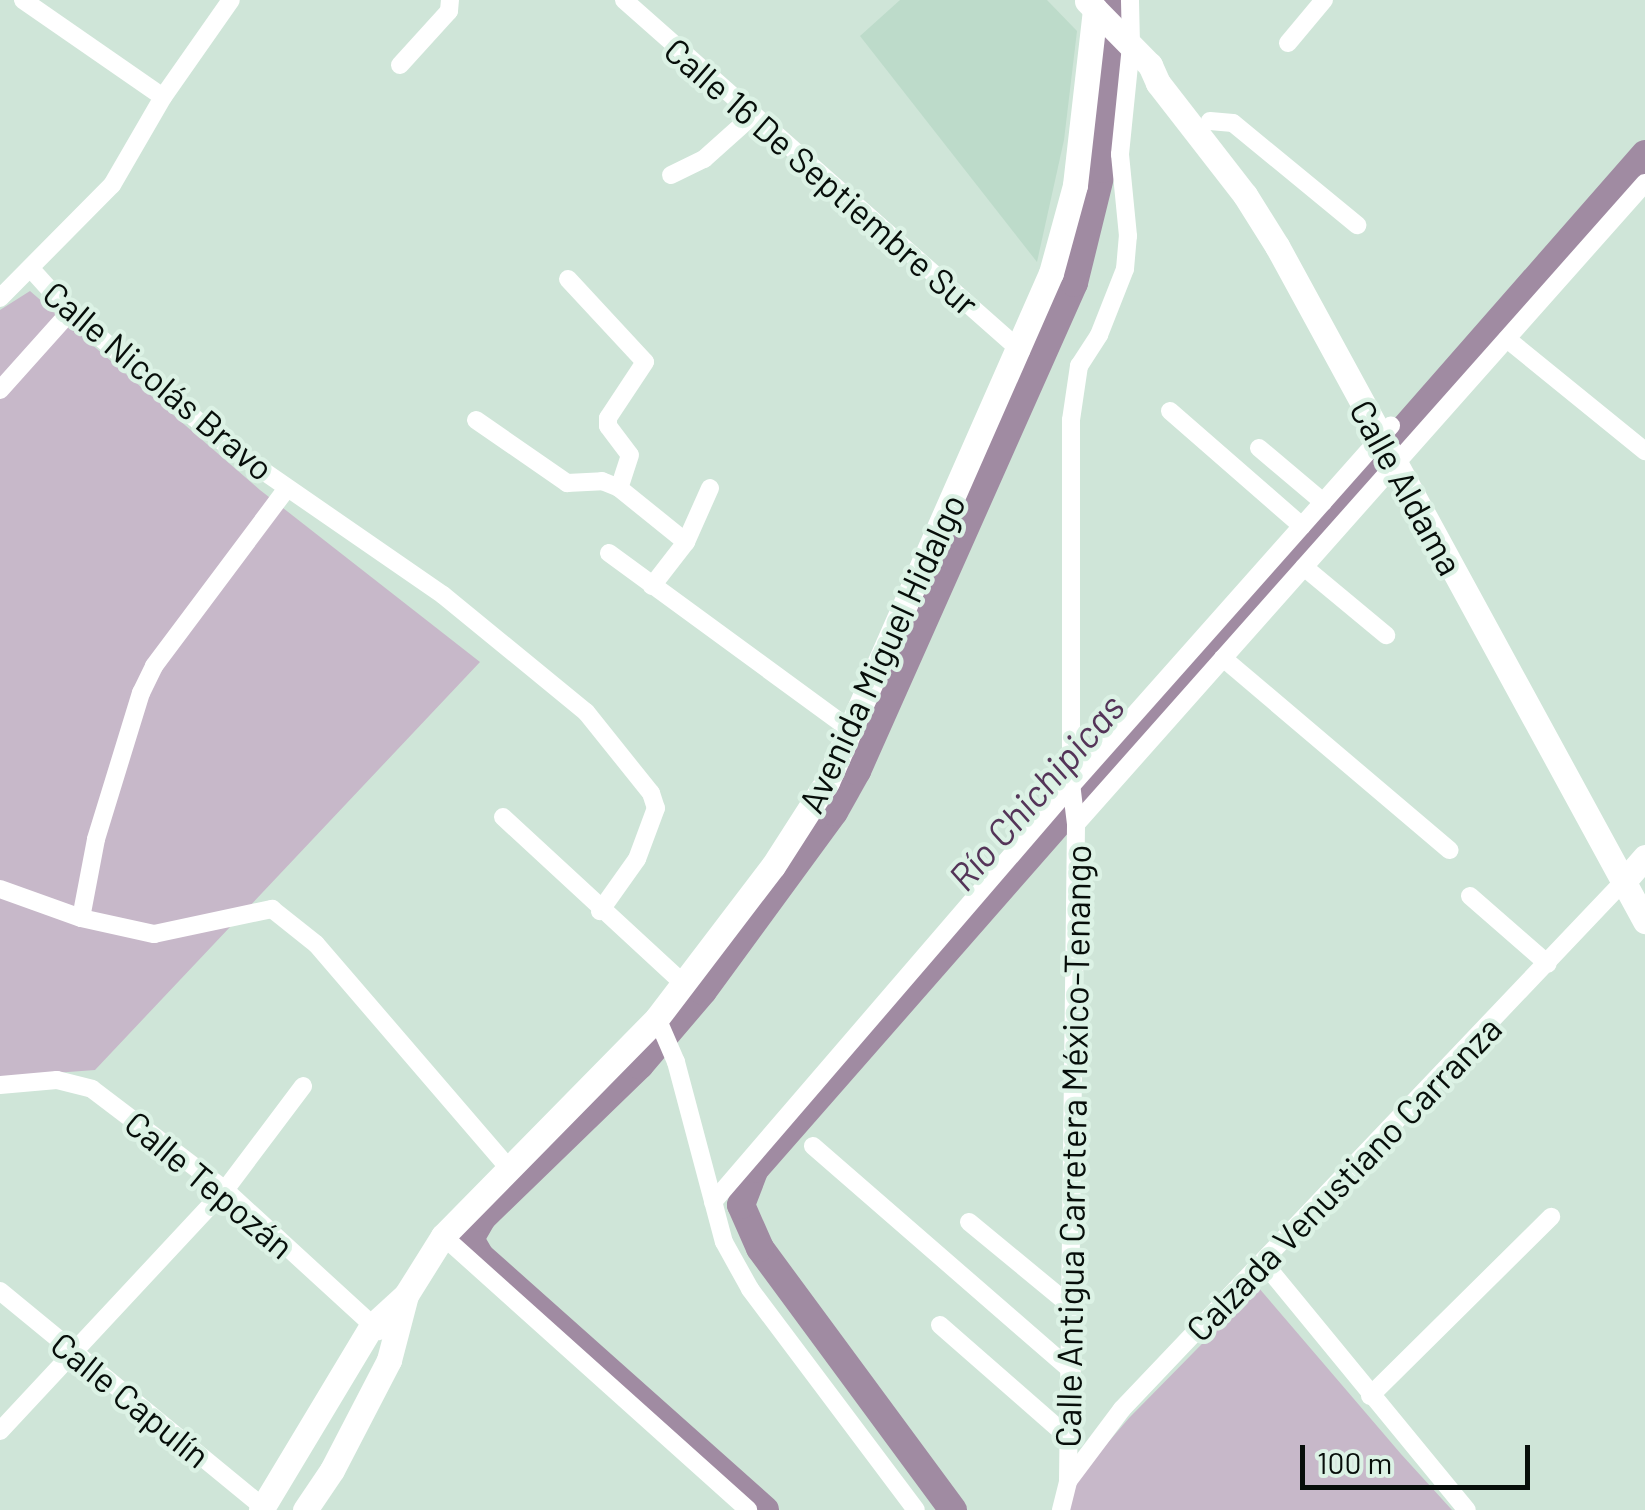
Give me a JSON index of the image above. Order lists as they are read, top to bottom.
{
  "streets": {
    "street": [
      "Calle 16 De Septiembre Sur",
      "Calle Nicolás Bravo",
      "Calle Aldama",
      "Avenida Miguel Hidalgo",
      "Calle Antigua Carretera México-Tenango",
      "Calzada Venustiano Carranza",
      "Calle Tepozán",
      "Calle Capulín"
    ]
  },
  "crossings": [
    ["Calle 16 De Septiembre Sur", "Avenida Miguel Hidalgo"],
    ["Calle Aldama", "Avenida Miguel Hidalgo"],
    ["Calle Aldama", "Calle Antigua Carretera México-Tenango"],
    ["Calle Aldama", "Calzada Venustiano Carranza"],
    ["Avenida Miguel Hidalgo", "Calle Antigua Carretera México-Tenango"],
    ["Avenida Miguel Hidalgo", "Calle Tepozán"],
    ["Avenida Miguel Hidalgo", "Calle Capulín"],
    ["Calle Antigua Carretera México-Tenango", "Calzada Venustiano Carranza"]
  ],
  "water": ["Río Chichipicas"],
  "scale_bar": "100 m"
}
